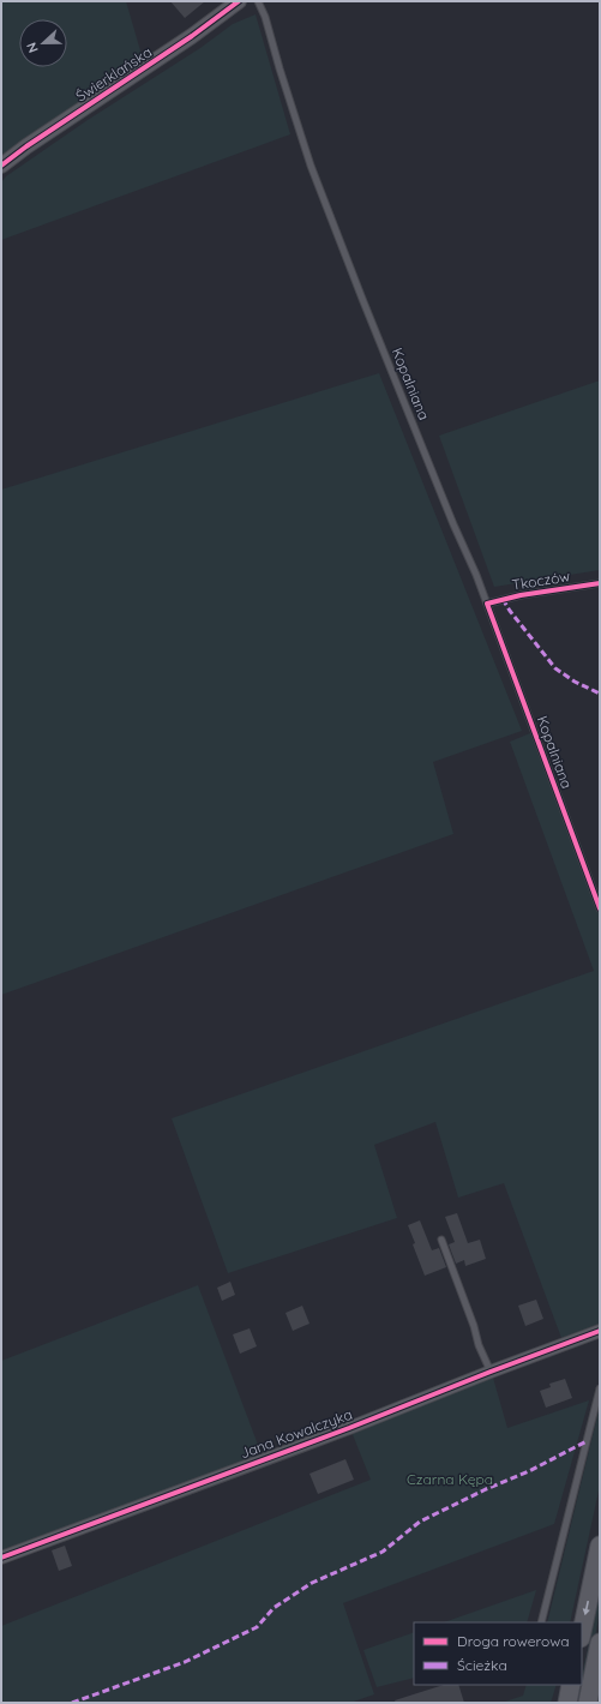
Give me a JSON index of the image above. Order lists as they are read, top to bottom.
{
  "streets": {
    "street": ["Świerklańska", "Jana Kowalczyka"],
    "lane": ["Kopalniana", "Tkoczów"]
  },
  "crossings": [
    ["Kopalniana", "Tkoczów"]
  ],
  "parks": ["Czarna Kępa"],
  "legend": ["Droga rowerowa", "Ścieżka"],
  "north": "left"
}
